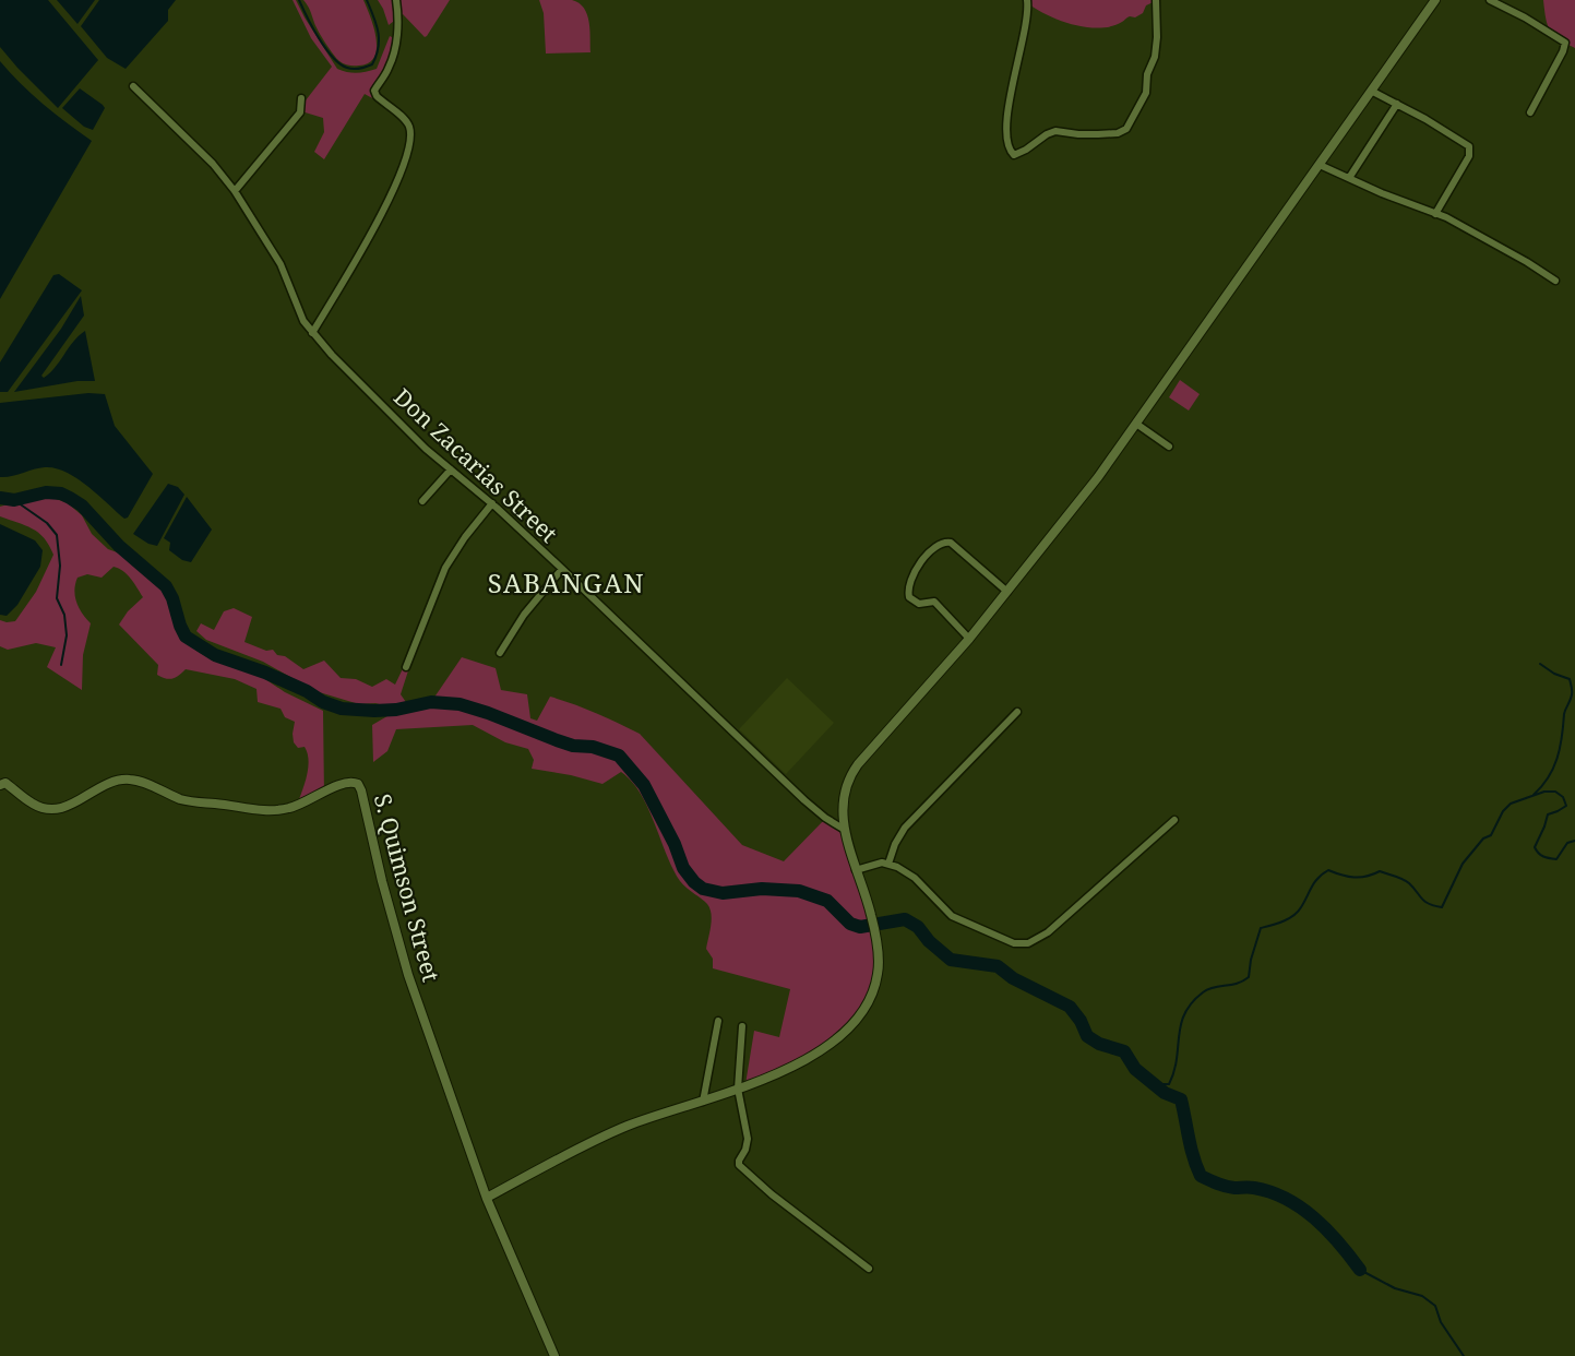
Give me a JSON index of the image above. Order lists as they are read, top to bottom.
{
  "streets": {
    "street": ["Don Zacarias Street", "S. Quimson Street"]
  },
  "districts": ["SABANGAN"]
}
